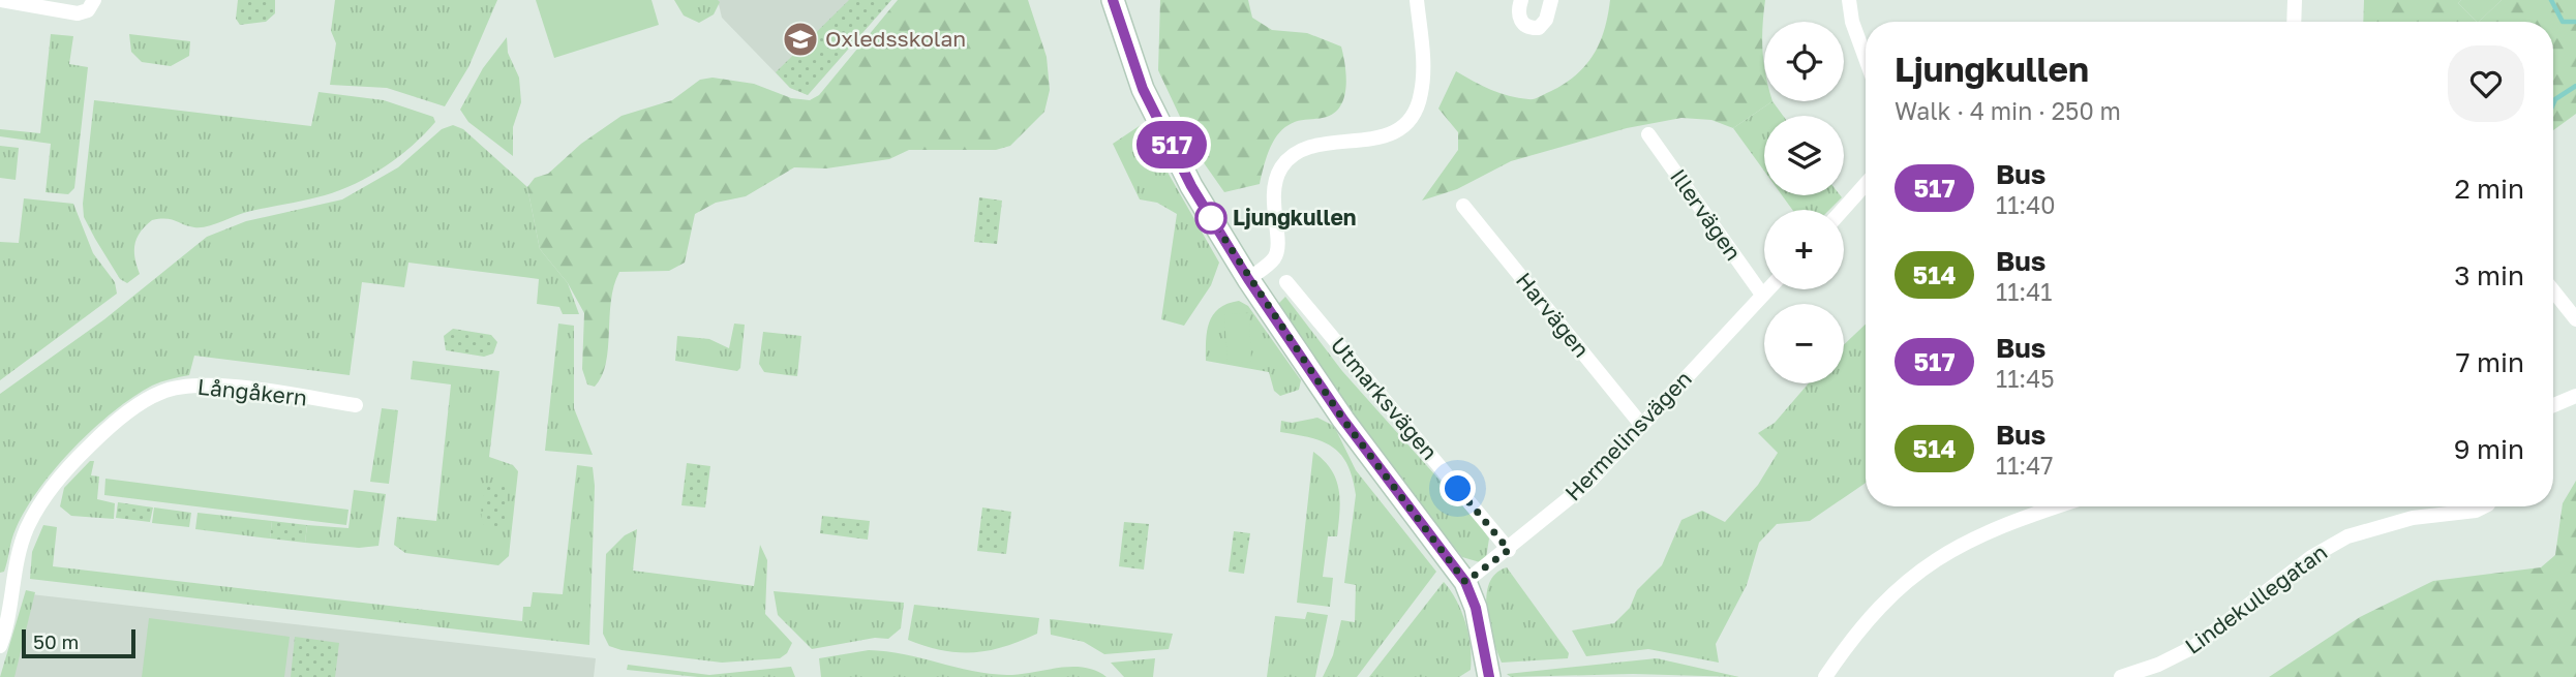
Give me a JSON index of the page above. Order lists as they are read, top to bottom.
{
  "streets": {
    "street": [
      "Illervägen",
      "Harvägen",
      "Långåkern",
      "Utmarksvägen",
      "Hermelinsvägen",
      "Lindekullegatan"
    ]
  },
  "crossings": [
    ["Illervägen", "Hermelinsvägen"],
    ["Harvägen", "Hermelinsvägen"],
    ["Utmarksvägen", "Hermelinsvägen"]
  ],
  "places": {
    "school or university": ["Oxledsskolan"],
    "other": ["Ljungkullen"]
  },
  "lines": ["bus line 517"],
  "scale_bar": "50 m",
  "page": {
    "on_map": "517",
    "map_buttons": ["+", "−"],
    "heading": ["Ljungkullen", "Walk · 4 min · 250 m"],
    "list": [
      {
        "mark": "517",
        "name": "Bus",
        "note": "11:40",
        "value": "2 min"
      },
      {
        "mark": "514",
        "name": "Bus",
        "note": "11:41",
        "value": "3 min"
      },
      {
        "mark": "517",
        "name": "Bus",
        "note": "11:45",
        "value": "7 min"
      },
      {
        "mark": "514",
        "name": "Bus",
        "note": "11:47",
        "value": "9 min"
      }
    ],
    "scale": "50 m"
  }
}
